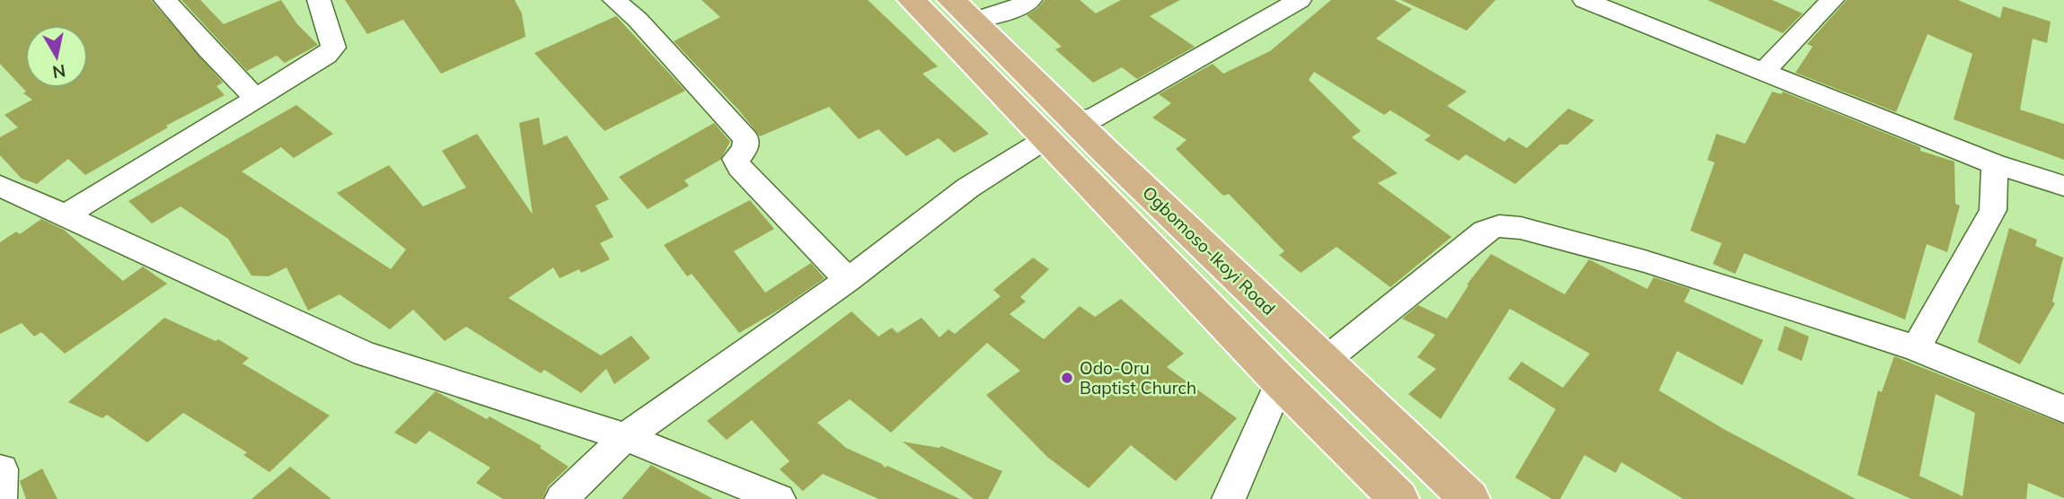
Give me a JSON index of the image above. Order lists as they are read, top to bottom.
{
  "streets": {
    "main road": ["Ogbomoso-Ikoyi Road"]
  },
  "places": ["Odo-Oru Baptist Church"],
  "north": "bottom"
}
